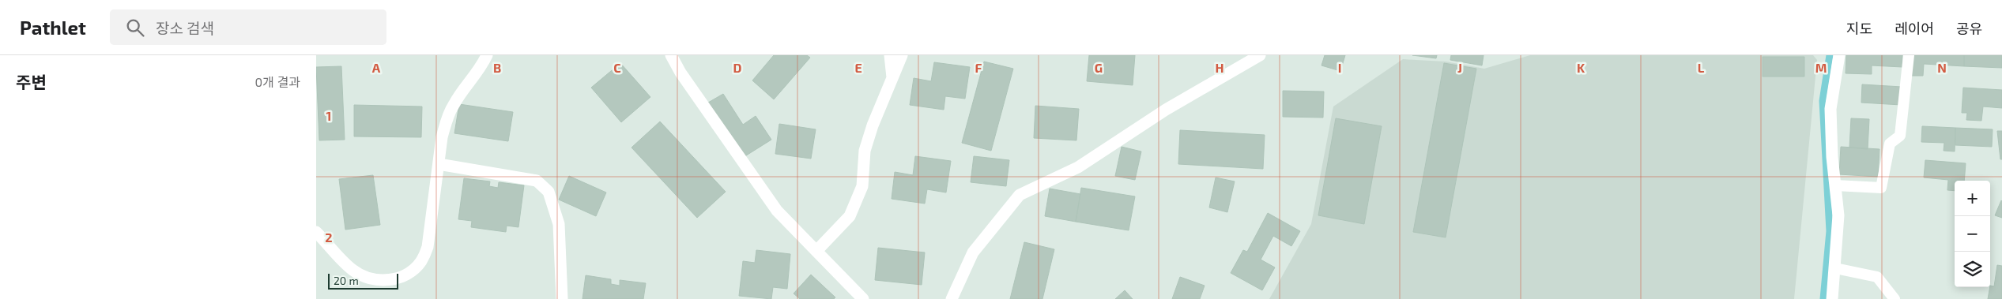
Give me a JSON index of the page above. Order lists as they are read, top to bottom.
{
  "scale_bar": "20 m",
  "page": {
    "header": "Pathlet",
    "search": "장소 검색",
    "nav": ["지도", "레이어", "공유"],
    "heading": ["주변", "0개 결과"],
    "map_buttons": ["+", "−"],
    "scale": "20 m"
  },
  "grid": {
    "columns": [
      "A",
      "B",
      "C",
      "D",
      "E",
      "F",
      "G",
      "H",
      "I",
      "J",
      "K",
      "L",
      "M",
      "N"
    ],
    "rows": ["1", "2"]
  }
}
